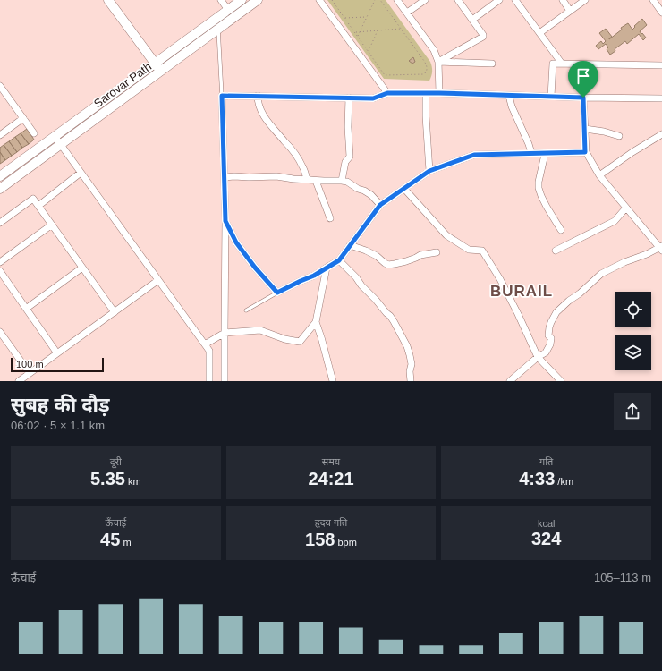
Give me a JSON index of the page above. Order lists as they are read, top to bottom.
{
  "streets": {
    "main road": ["Sarovar Path"]
  },
  "districts": ["BURAIL"],
  "scale_bar": "100 m",
  "page": {
    "scale": "100 m",
    "heading": ["सुबह की दौड़", "06:02 · 5 × 1.1 km"],
    "stats": [
      ["दूरी", "5.35 km"],
      ["समय", "24:21"],
      ["गति", "4:33 /km"],
      ["ऊँचाई", "45 m"],
      ["हृदय गति", "158 bpm"],
      ["kcal", "324"]
    ],
    "chart": ["ऊँचाई", "105–113 m"]
  }
}
